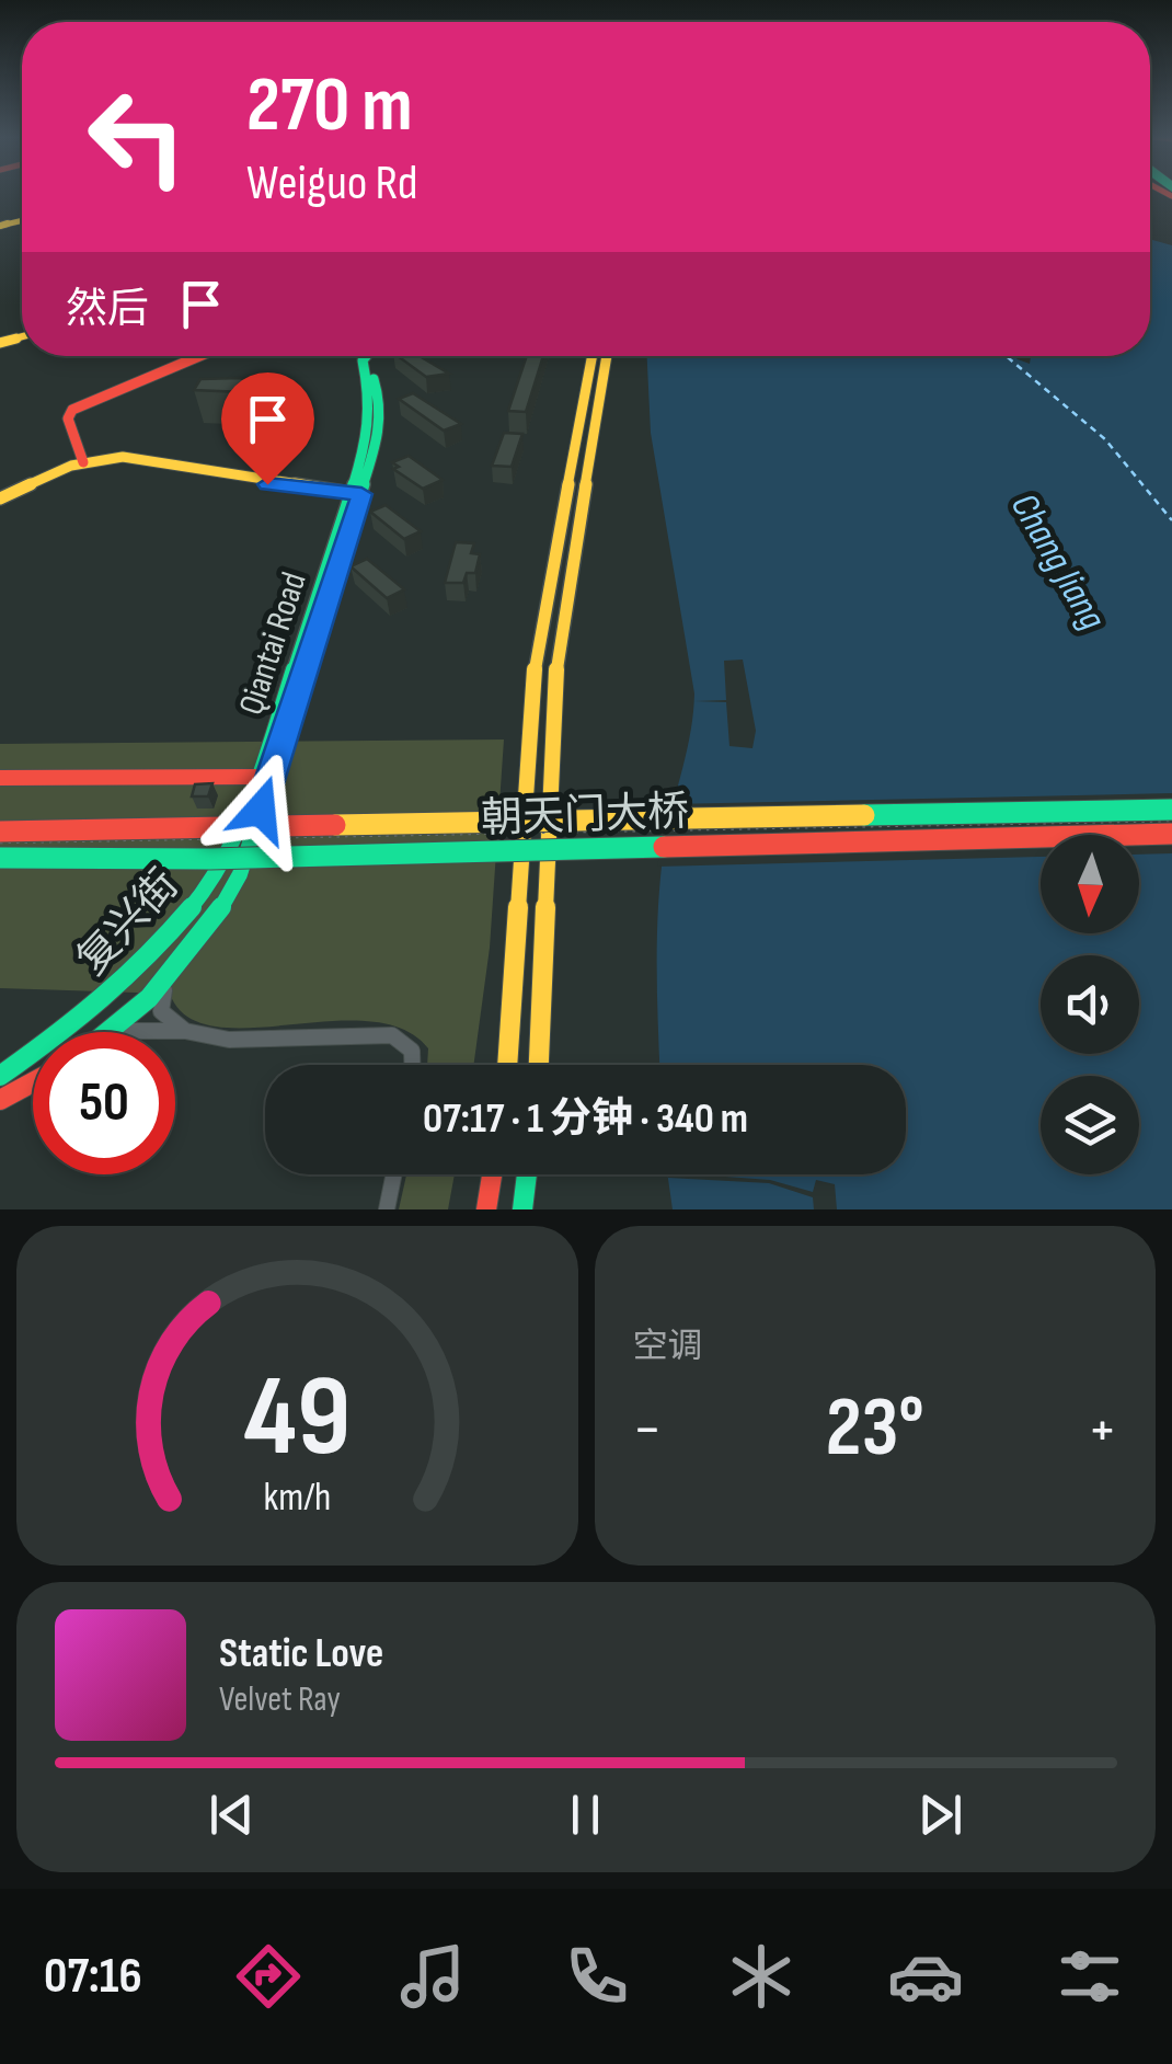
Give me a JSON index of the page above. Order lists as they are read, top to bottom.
{
  "streets": {
    "main road": ["Qiantai Road", "朝天门大桥", "复兴街"]
  },
  "crossings": [
    ["Qiantai Road", "复兴街"]
  ],
  "water": ["Chang Jiang"],
  "north": "bottom",
  "page": {
    "turn": ["270 m", "Weiguo Rd"],
    "then": "然后",
    "limit": "50",
    "trip": "07:17 · 1 分钟 · 340 m",
    "tile": "空调",
    "heat": ["−", "23°", "+"],
    "song": ["Static Love", "Velvet Ray"],
    "tabs": "07:16",
    "gauge": ["49", "km/h"]
  }
}
